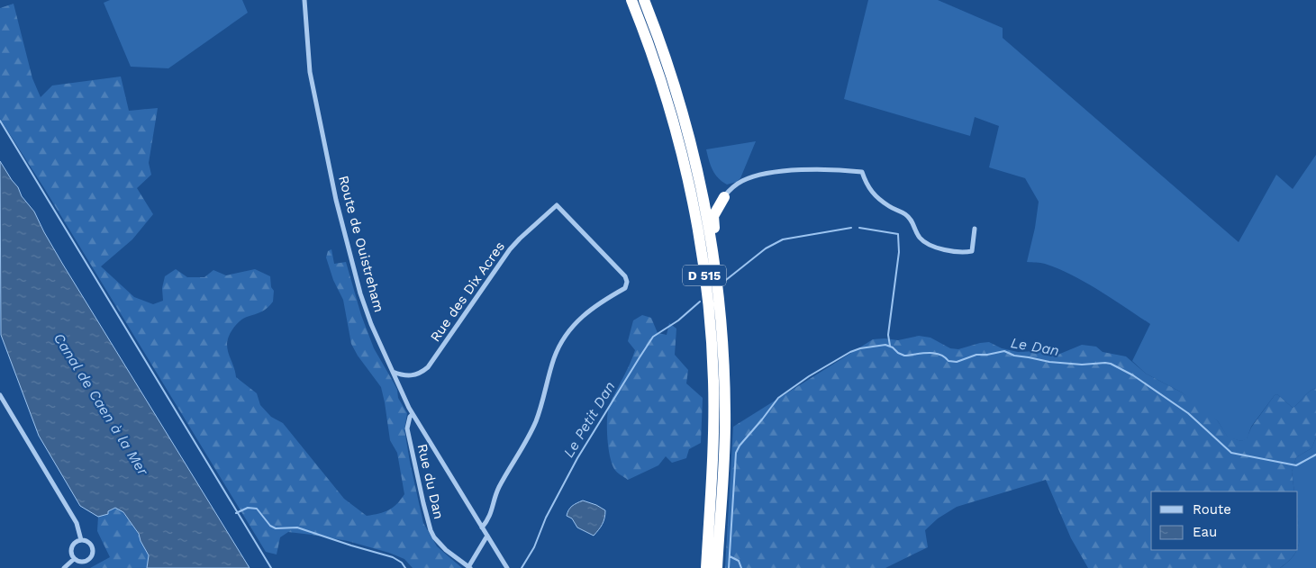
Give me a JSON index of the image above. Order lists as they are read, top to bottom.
{
  "streets": {
    "highway": ["D 515"],
    "street": ["Route de Ouistreham", "Rue des Dix Acres", "Rue du Dan"]
  },
  "crossings": [
    ["Route de Ouistreham", "Rue des Dix Acres"],
    ["Route de Ouistreham", "Rue du Dan"]
  ],
  "water": ["Le Dan", "Canal de Caen à la Mer", "Le Petit Dan"],
  "legend": ["Route", "Eau"]
}
